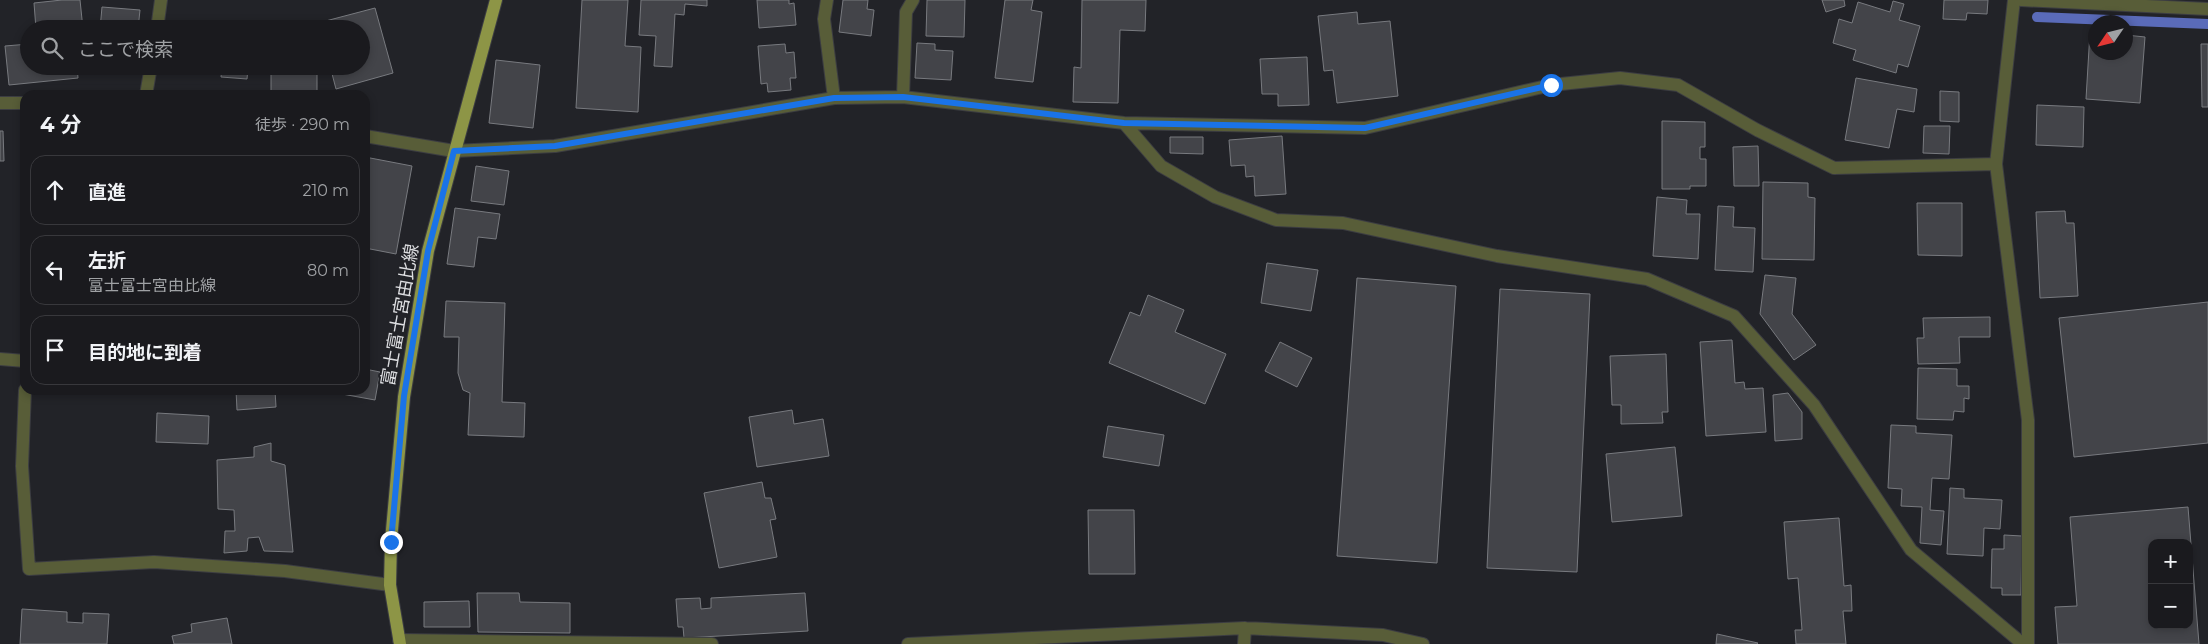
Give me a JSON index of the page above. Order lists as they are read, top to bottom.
{
  "streets": {
    "main road": ["富士富士宮由比線"]
  },
  "north": "bottom left",
  "page": {
    "search": "ここで検索",
    "heading": ["4 分", "徒歩 · 290 m"],
    "list": [
      ["直進", "210 m"],
      ["左折", "富士富士宮由比線", "80 m"],
      "目的地に到着"
    ],
    "map_buttons": ["+", "−"]
  }
}
